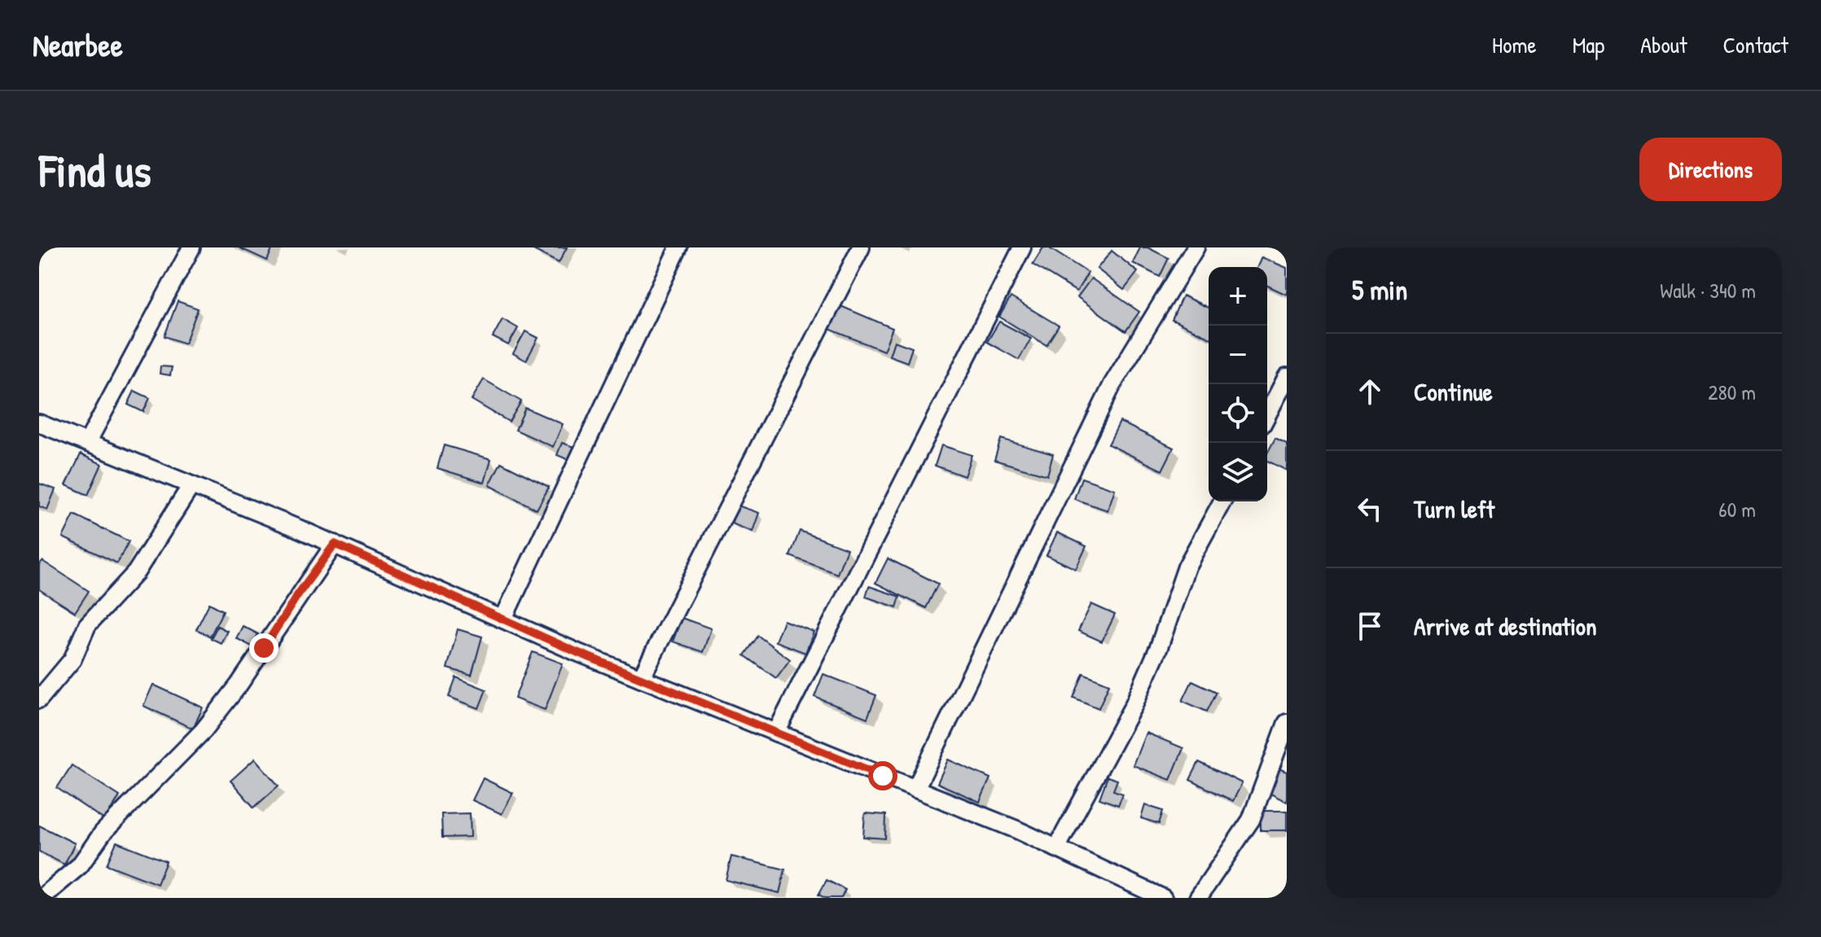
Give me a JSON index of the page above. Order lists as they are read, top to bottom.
{
  "page": {
    "header": "Nearbee",
    "nav": [
      "Home",
      "Map",
      "About",
      "Contact"
    ],
    "buttons": "Directions",
    "title": "Find us",
    "heading": ["5 min", "Walk · 340 m"],
    "map_buttons": ["+", "−"],
    "list": [
      ["Continue", "280 m"],
      ["Turn left", "60 m"],
      "Arrive at destination"
    ]
  }
}
